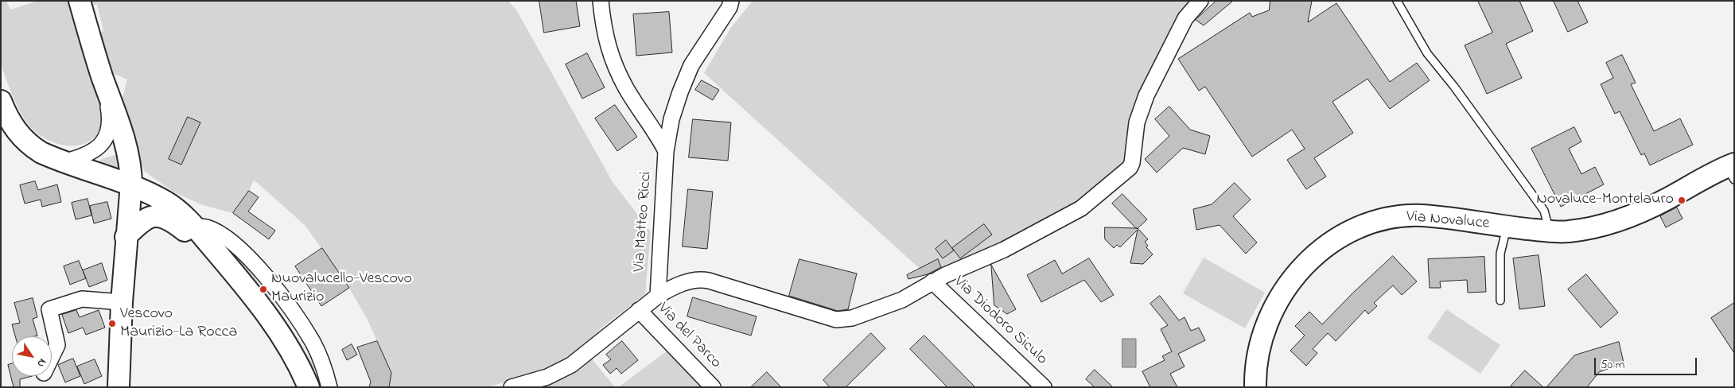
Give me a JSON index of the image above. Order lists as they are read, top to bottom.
{
  "streets": {
    "main road": ["Via Novaluce"],
    "street": ["Via Matteo Ricci", "Via Diodoro Siculo", "Via del Parco"]
  },
  "places": ["Novaluce-Montelauro", "Nuovalucello-Vescovo Maurizio", "Vescovo Maurizio-La Rocca"],
  "scale_bar": "50 m",
  "north": "bottom right"
}
